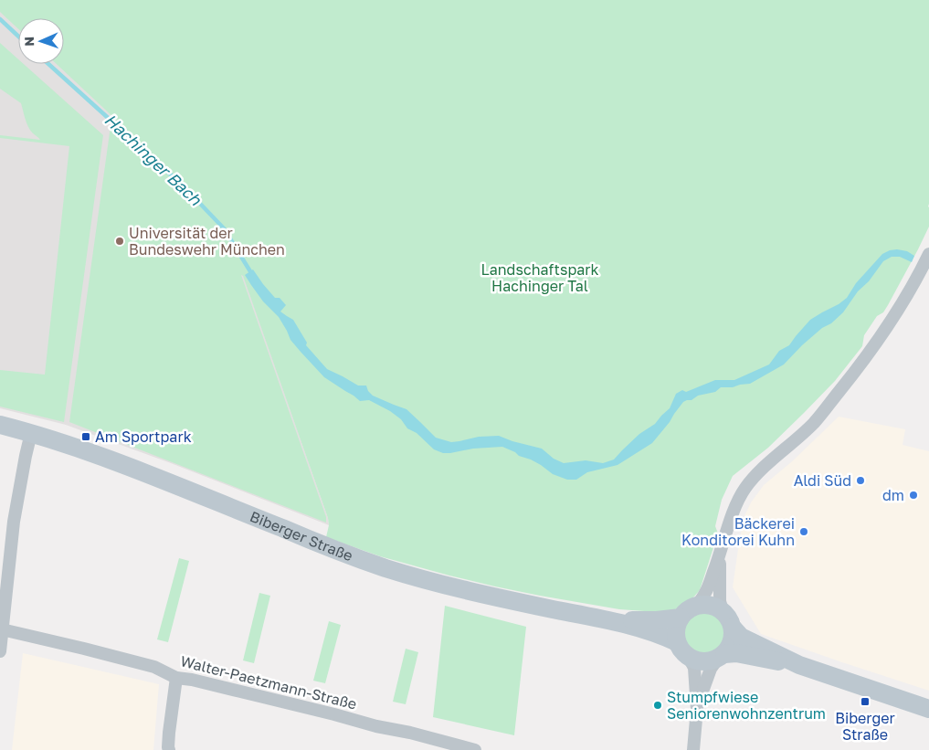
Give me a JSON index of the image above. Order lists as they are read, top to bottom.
{
  "streets": {
    "main road": ["Biberger Straße"],
    "street": ["Walter-Paetzmann-Straße"]
  },
  "water": ["Hachinger Bach"],
  "parks": ["Landschaftspark Hachinger Tal"],
  "places": {
    "other": [
      "Universität der Bundeswehr München",
      "Aldi Süd",
      "dm",
      "Bäckerei Konditorei Kuhn",
      "Stumpfwiese Seniorenwohnzentrum"
    ],
    "transit": ["Am Sportpark", "Biberger Straße"]
  },
  "north": "left"
}
